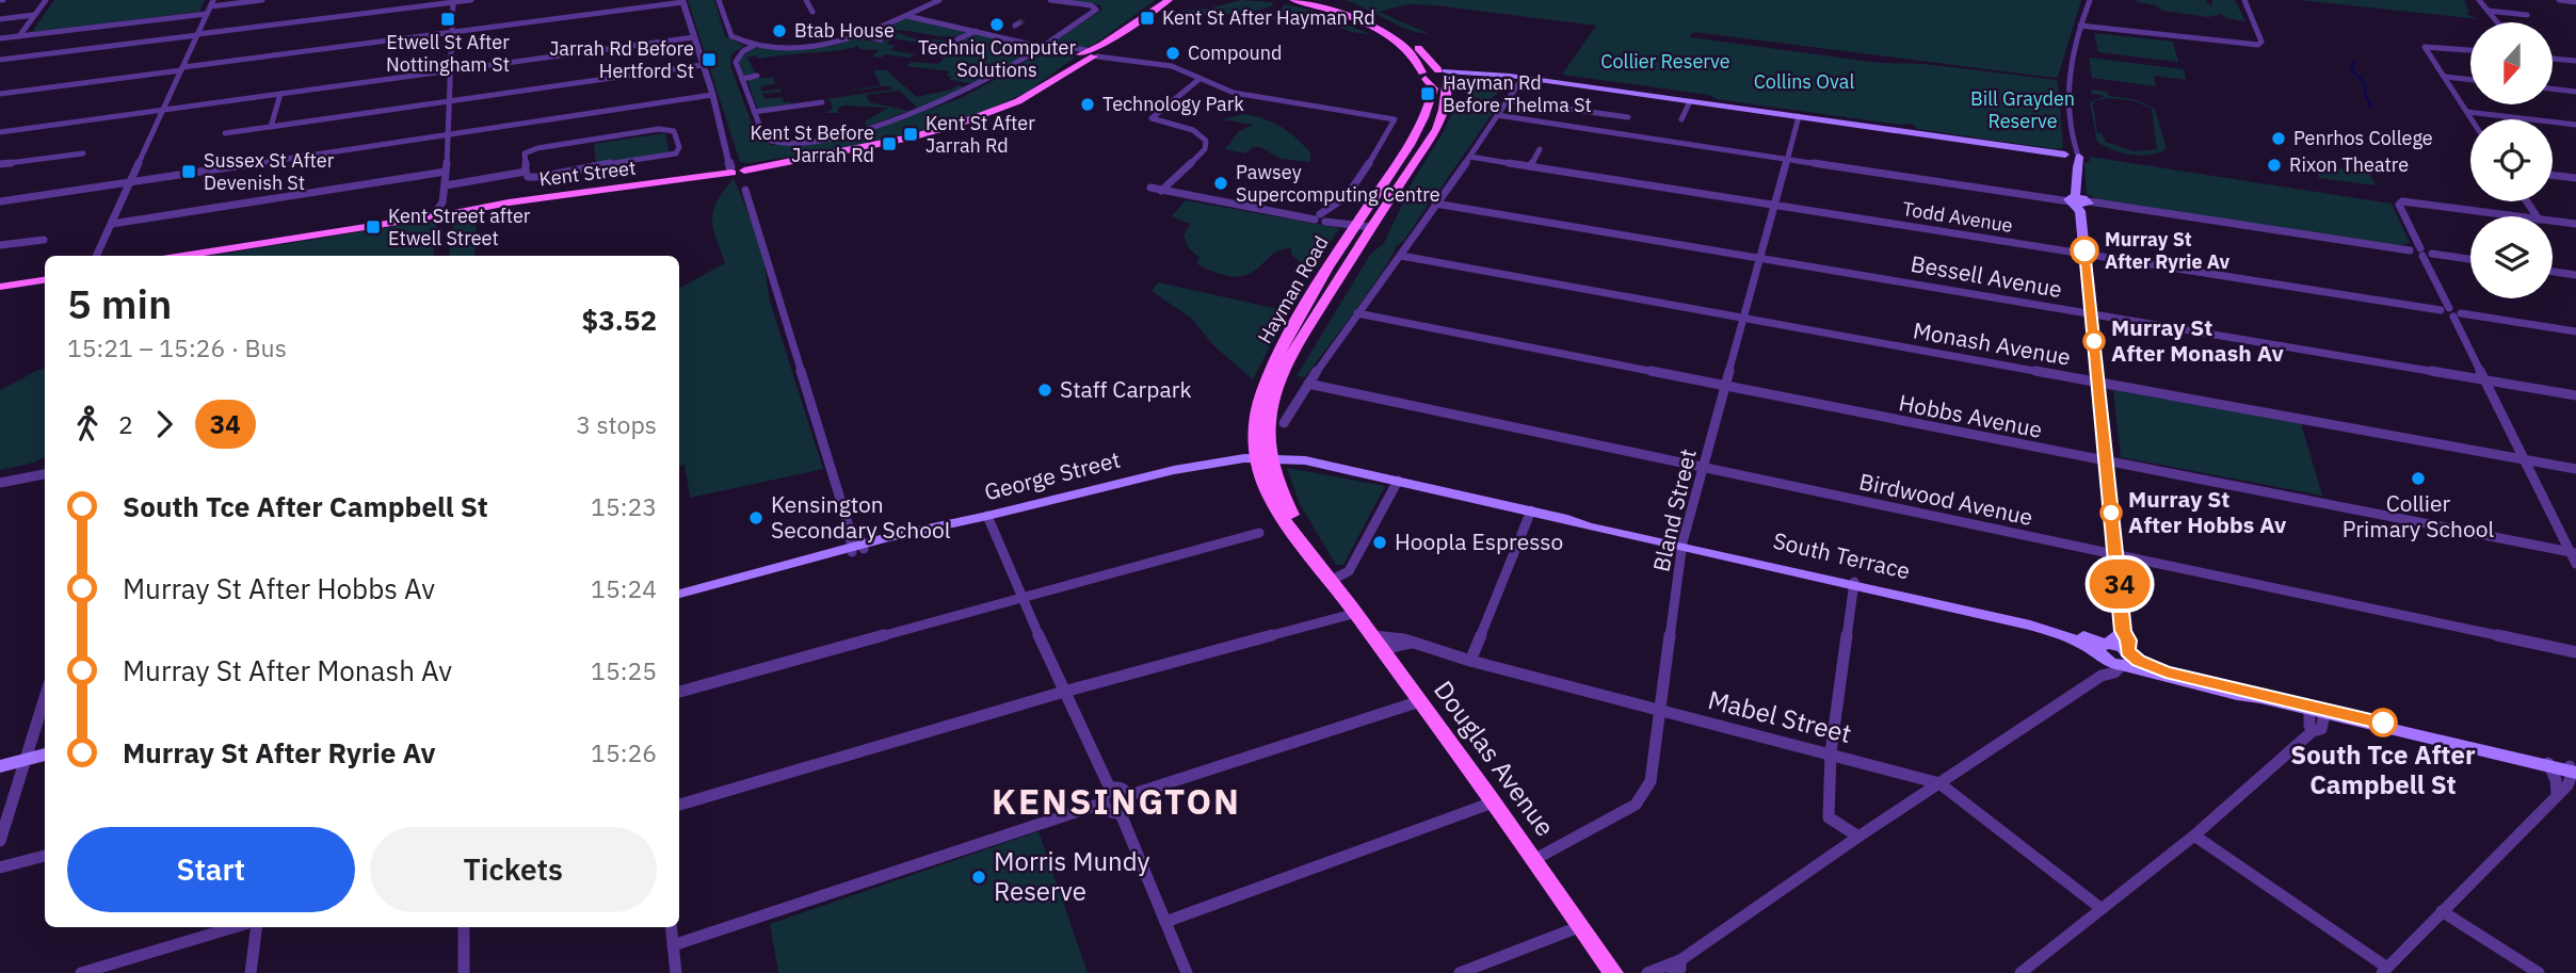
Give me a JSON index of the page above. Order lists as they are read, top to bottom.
{
  "streets": {
    "main road": [
      "Kent Street",
      "Hayman Road",
      "George Street",
      "South Terrace",
      "Douglas Avenue"
    ],
    "street": [
      "Todd Avenue",
      "Bessell Avenue",
      "Monash Avenue",
      "Hobbs Avenue",
      "Birdwood Avenue",
      "Bland Street",
      "Mabel Street"
    ]
  },
  "crossings": [
    ["Todd Avenue", "Bland Street"],
    ["Bessell Avenue", "Bland Street"],
    ["Hayman Road", "George Street"],
    ["Hayman Road", "Douglas Avenue"],
    ["Monash Avenue", "Bland Street"],
    ["Hobbs Avenue", "Bland Street"],
    ["George Street", "South Terrace"],
    ["George Street", "Douglas Avenue"],
    ["Birdwood Avenue", "Bland Street"],
    ["Bland Street", "South Terrace"],
    ["Bland Street", "Mabel Street"],
    ["Bland Street", "Douglas Avenue"],
    ["Mabel Street", "Douglas Avenue"]
  ],
  "districts": ["KENSINGTON"],
  "parks": ["Collier Reserve", "Collins Oval", "Bill Grayden Reserve"],
  "places": {
    "transit": [
      "Kent St After Hayman Rd",
      "Etwell St After Nottingham St",
      "Jarrah Rd Before Hertford St",
      "Hayman Rd Before Thelma St",
      "Kent St After Jarrah Rd",
      "Kent St Before Jarrah Rd",
      "Sussex St After Devenish St",
      "Kent Street after Etwell Street"
    ],
    "other": [
      "Techniq Computer Solutions",
      "Btab House",
      "Compound",
      "Technology Park",
      "Penrhos College",
      "Rixon Theatre",
      "Pawsey Supercomputing Centre",
      "Murray St After Ryrie Av",
      "Murray St After Monash Av",
      "Staff Carpark",
      "Collier Primary School",
      "Murray St After Hobbs Av",
      "Kensington Secondary School",
      "Hoopla Espresso",
      "South Tce After Campbell St",
      "Morris Mundy Reserve"
    ]
  },
  "lines": ["bus line 34"],
  "north": "bottom",
  "page": {
    "on_map": "34",
    "heading": ["5 min", "15:21 – 15:26 · Bus", "$3.52"],
    "legs": ["2", "34", "3 stops"],
    "list": [
      {
        "name": "South Tce After Campbell St",
        "value": "15:23"
      },
      {
        "name": "Murray St After Hobbs Av",
        "value": "15:24"
      },
      {
        "name": "Murray St After Monash Av",
        "value": "15:25"
      },
      {
        "name": "Murray St After Ryrie Av",
        "value": "15:26"
      }
    ],
    "buttons": ["Start", "Tickets"]
  }
}
